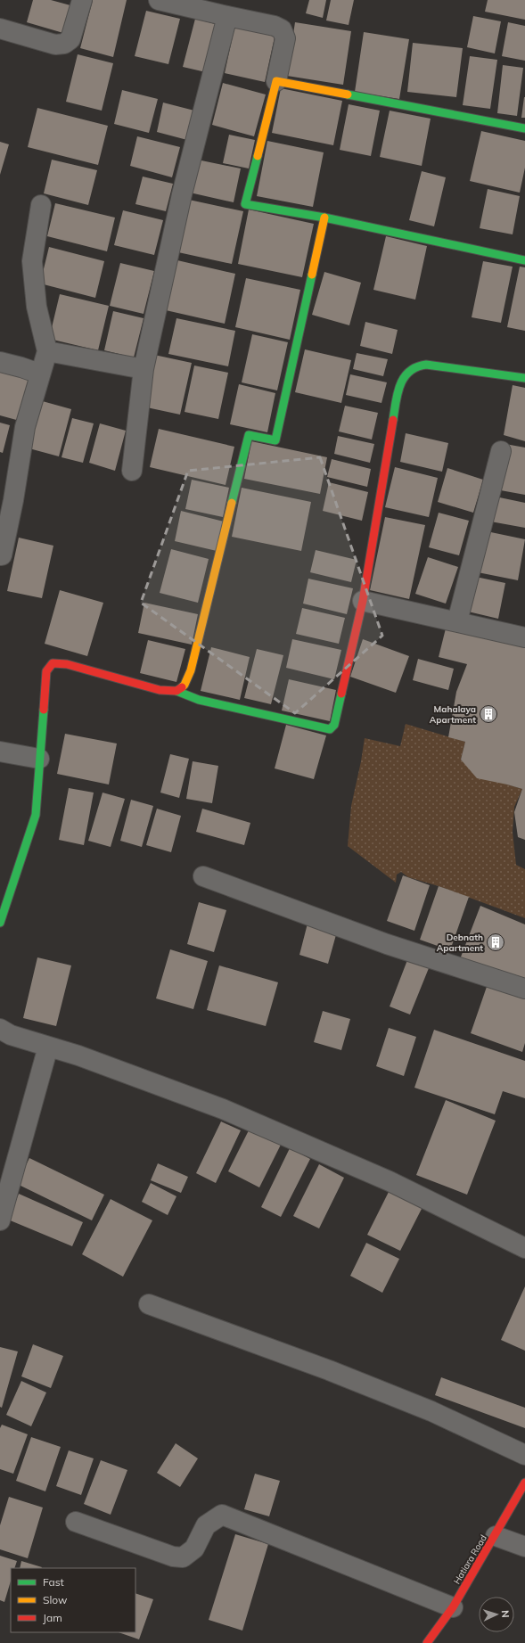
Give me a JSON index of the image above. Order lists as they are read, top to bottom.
{
  "streets": {
    "street": ["Hatiara Road"]
  },
  "places": {
    "building": ["Mahalaya Apartment", "Debnath Apartment"]
  },
  "legend": ["Fast", "Slow", "Jam"],
  "north": "right"
}
